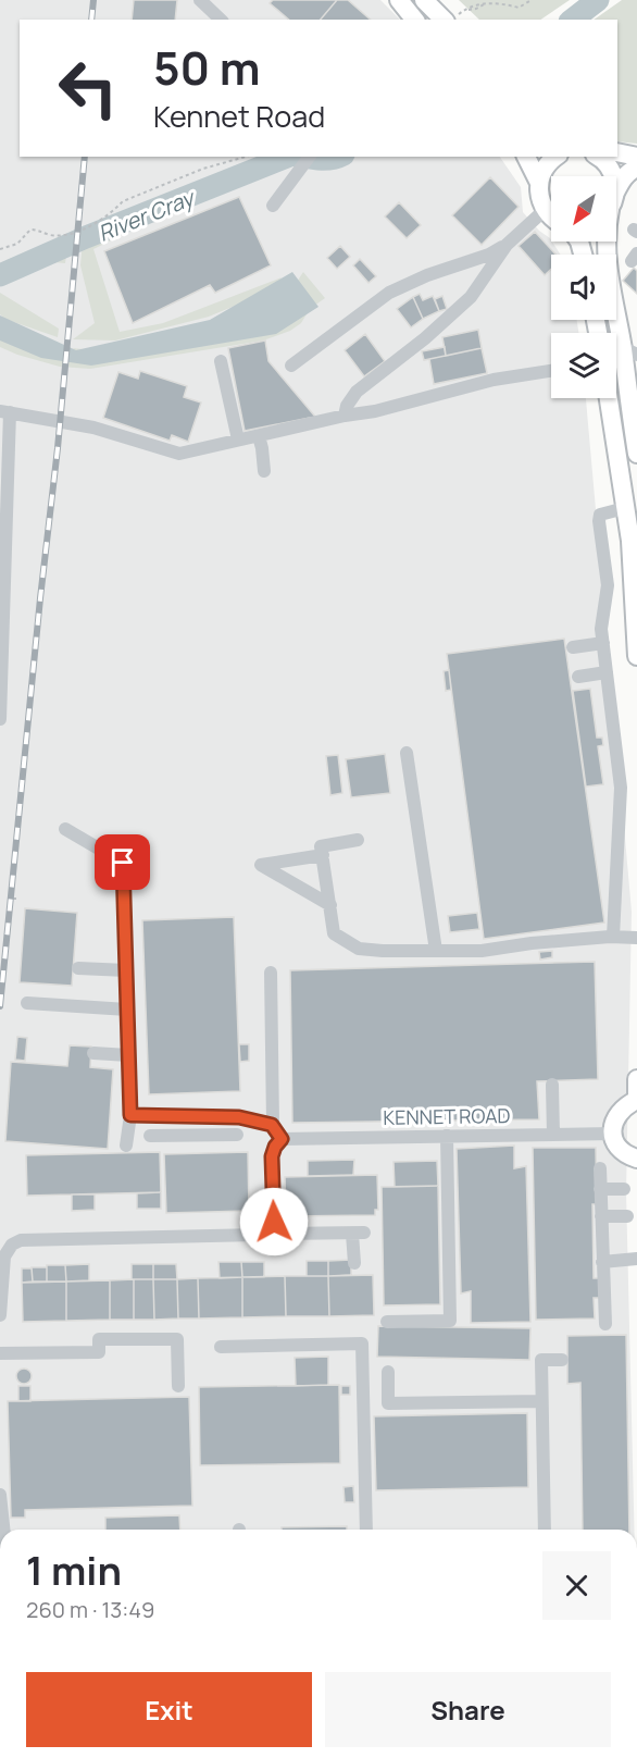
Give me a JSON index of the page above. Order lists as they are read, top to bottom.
{
  "streets": {
    "street": ["KENNET ROAD"]
  },
  "water": ["River Cray"],
  "north": "bottom left",
  "page": {
    "turn": ["50 m", "Kennet Road"],
    "heading": ["1 min", "260 m · 13:49"],
    "buttons": ["Exit", "Share"]
  }
}
